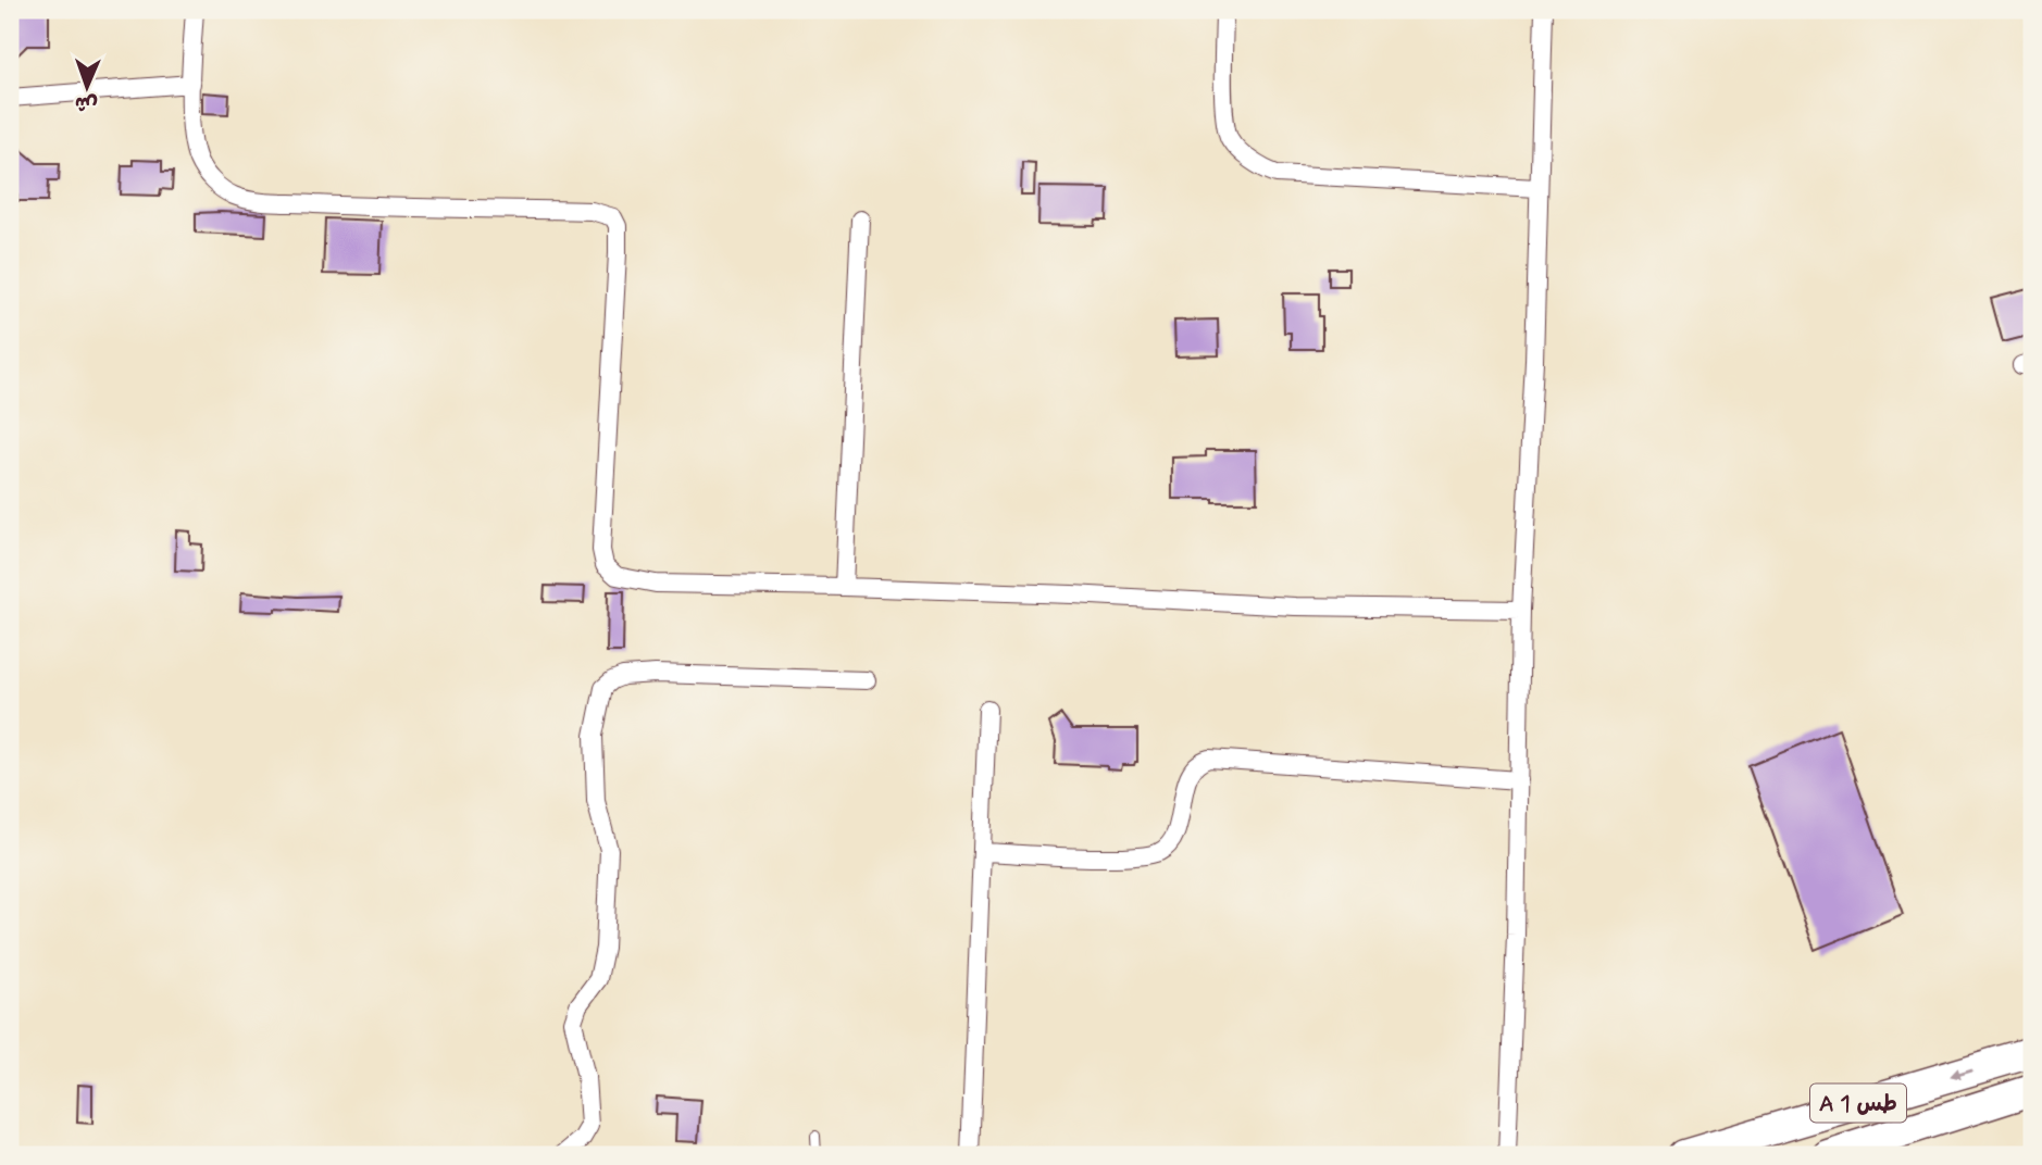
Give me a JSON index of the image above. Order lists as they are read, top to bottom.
{
  "streets": {
    "highway": ["A 1 طس"]
  },
  "north": "bottom"
}
